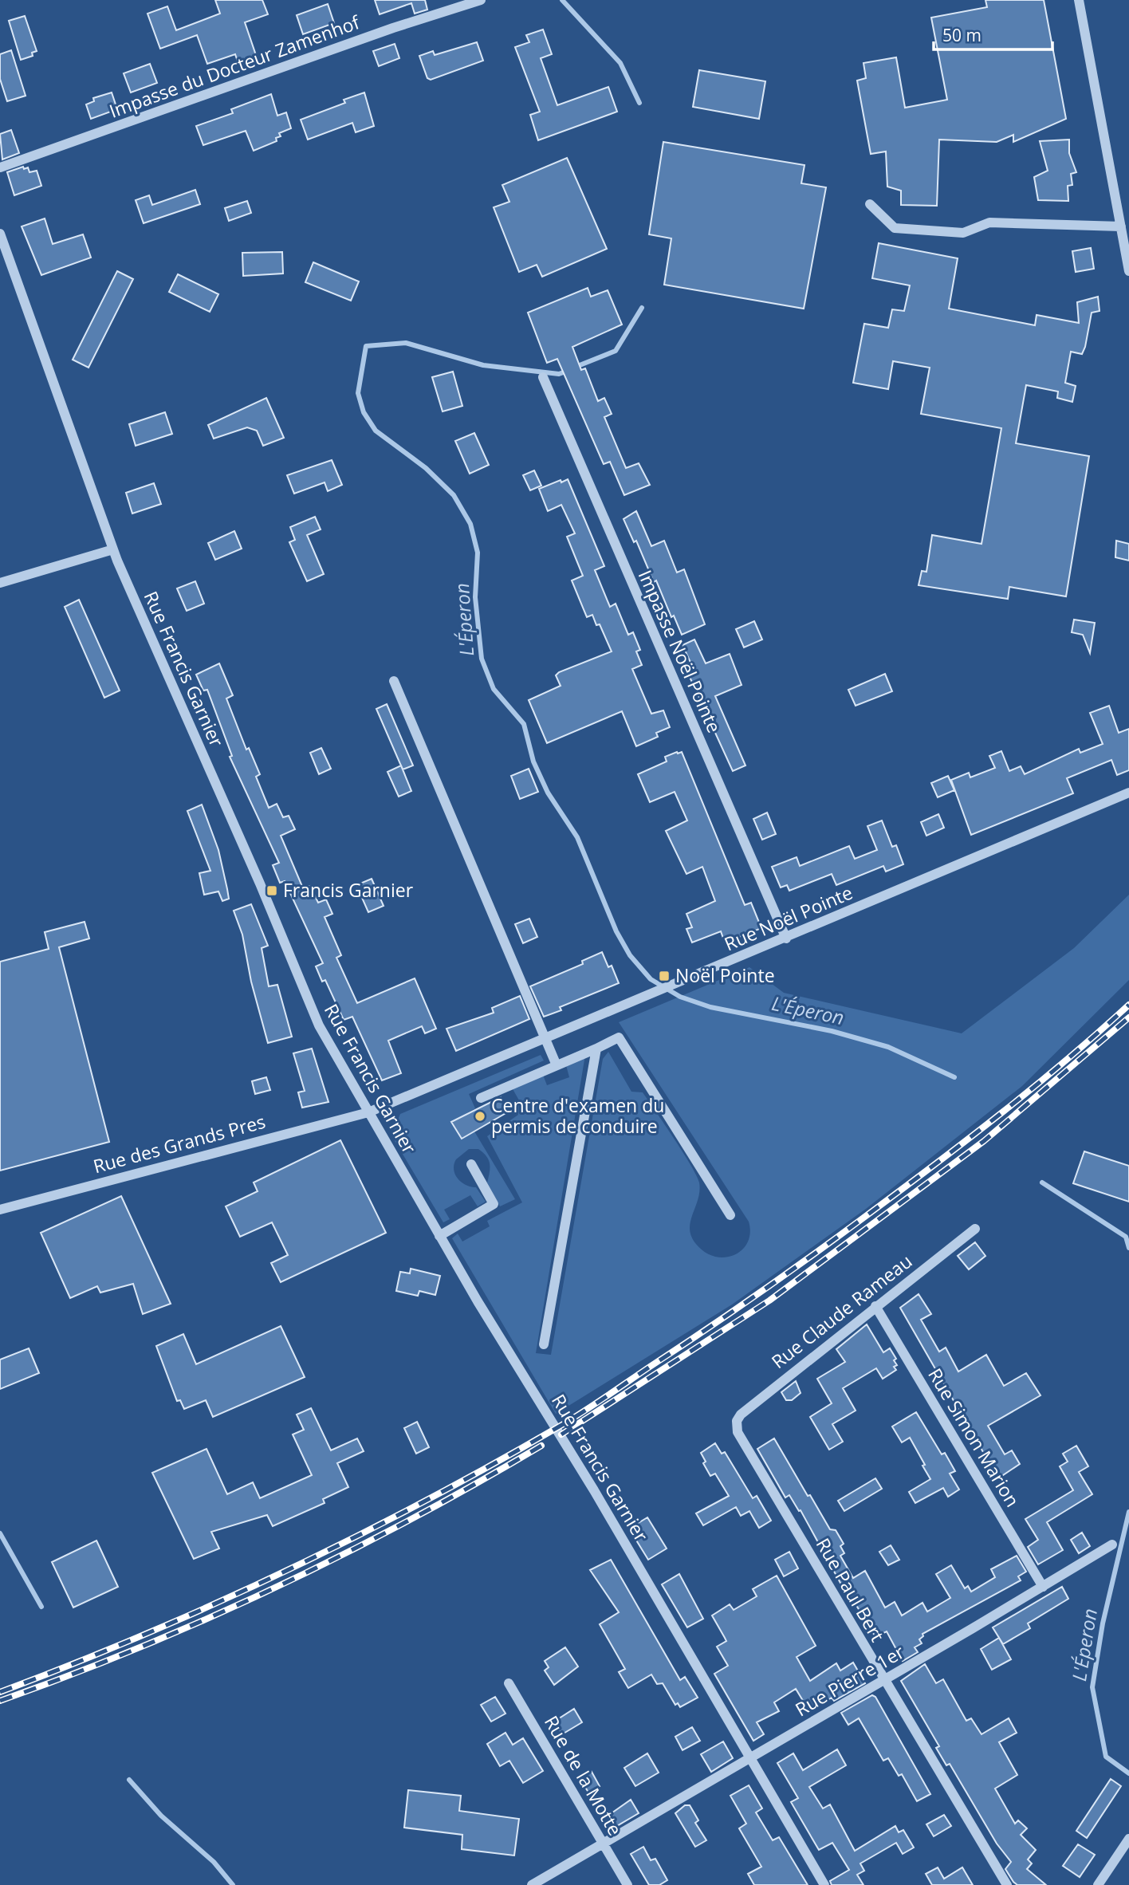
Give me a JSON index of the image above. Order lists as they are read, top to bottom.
{
  "streets": {
    "street": [
      "Impasse du Docteur Zamenhof",
      "Impasse Noël Pointe",
      "Rue Francis Garnier",
      "Rue Noël Pointe",
      "Rue des Grands Pres",
      "Rue Claude Rameau",
      "Rue Simon Marion",
      "Rue Paul Bert",
      "Rue Pierre 1er",
      "Rue de la Motte"
    ]
  },
  "crossings": [
    ["Impasse Noël Pointe", "Rue Noël Pointe"],
    ["Rue Francis Garnier", "Rue Noël Pointe"],
    ["Rue Francis Garnier", "Rue des Grands Pres"],
    ["Rue Francis Garnier", "Rue Pierre 1er"],
    ["Rue Noël Pointe", "Rue des Grands Pres"],
    ["Rue Claude Rameau", "Rue Simon Marion"],
    ["Rue Claude Rameau", "Rue Paul Bert"],
    ["Rue Simon Marion", "Rue Pierre 1er"],
    ["Rue Paul Bert", "Rue Pierre 1er"],
    ["Rue Pierre 1er", "Rue de la Motte"]
  ],
  "water": ["L'Éperon"],
  "places": {
    "transit": ["Francis Garnier", "Noël Pointe"],
    "other": ["Centre d'examen du permis de conduire"]
  },
  "scale_bar": "50 m"
}
